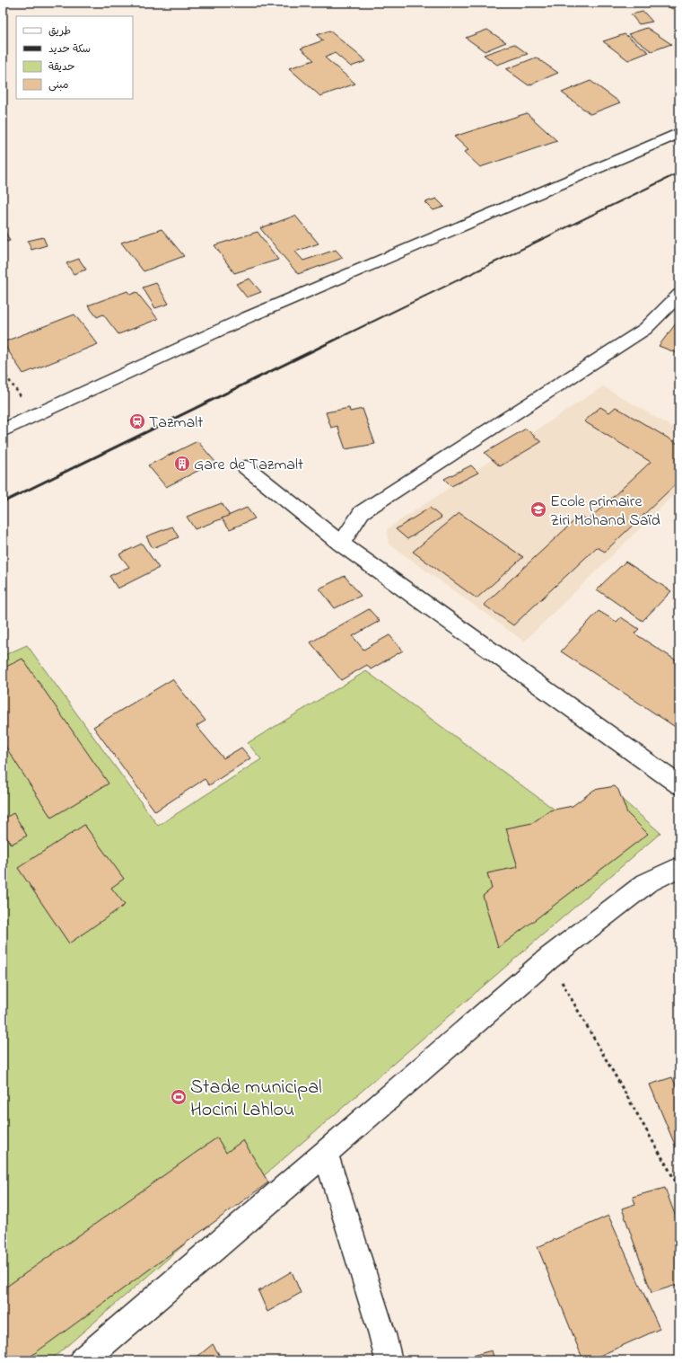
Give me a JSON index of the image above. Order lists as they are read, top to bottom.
{
  "places": {
    "station": ["Tazmalt"],
    "building": ["Gare de Tazmalt"],
    "school or university": ["Ecole primaire Ziri Mohand Saïd"],
    "sports": ["Stade municipal Hocini Lahlou"]
  },
  "legend": [
    "طريق",
    "سكة حديد",
    "حديقة",
    "مبنى"
  ]
}
